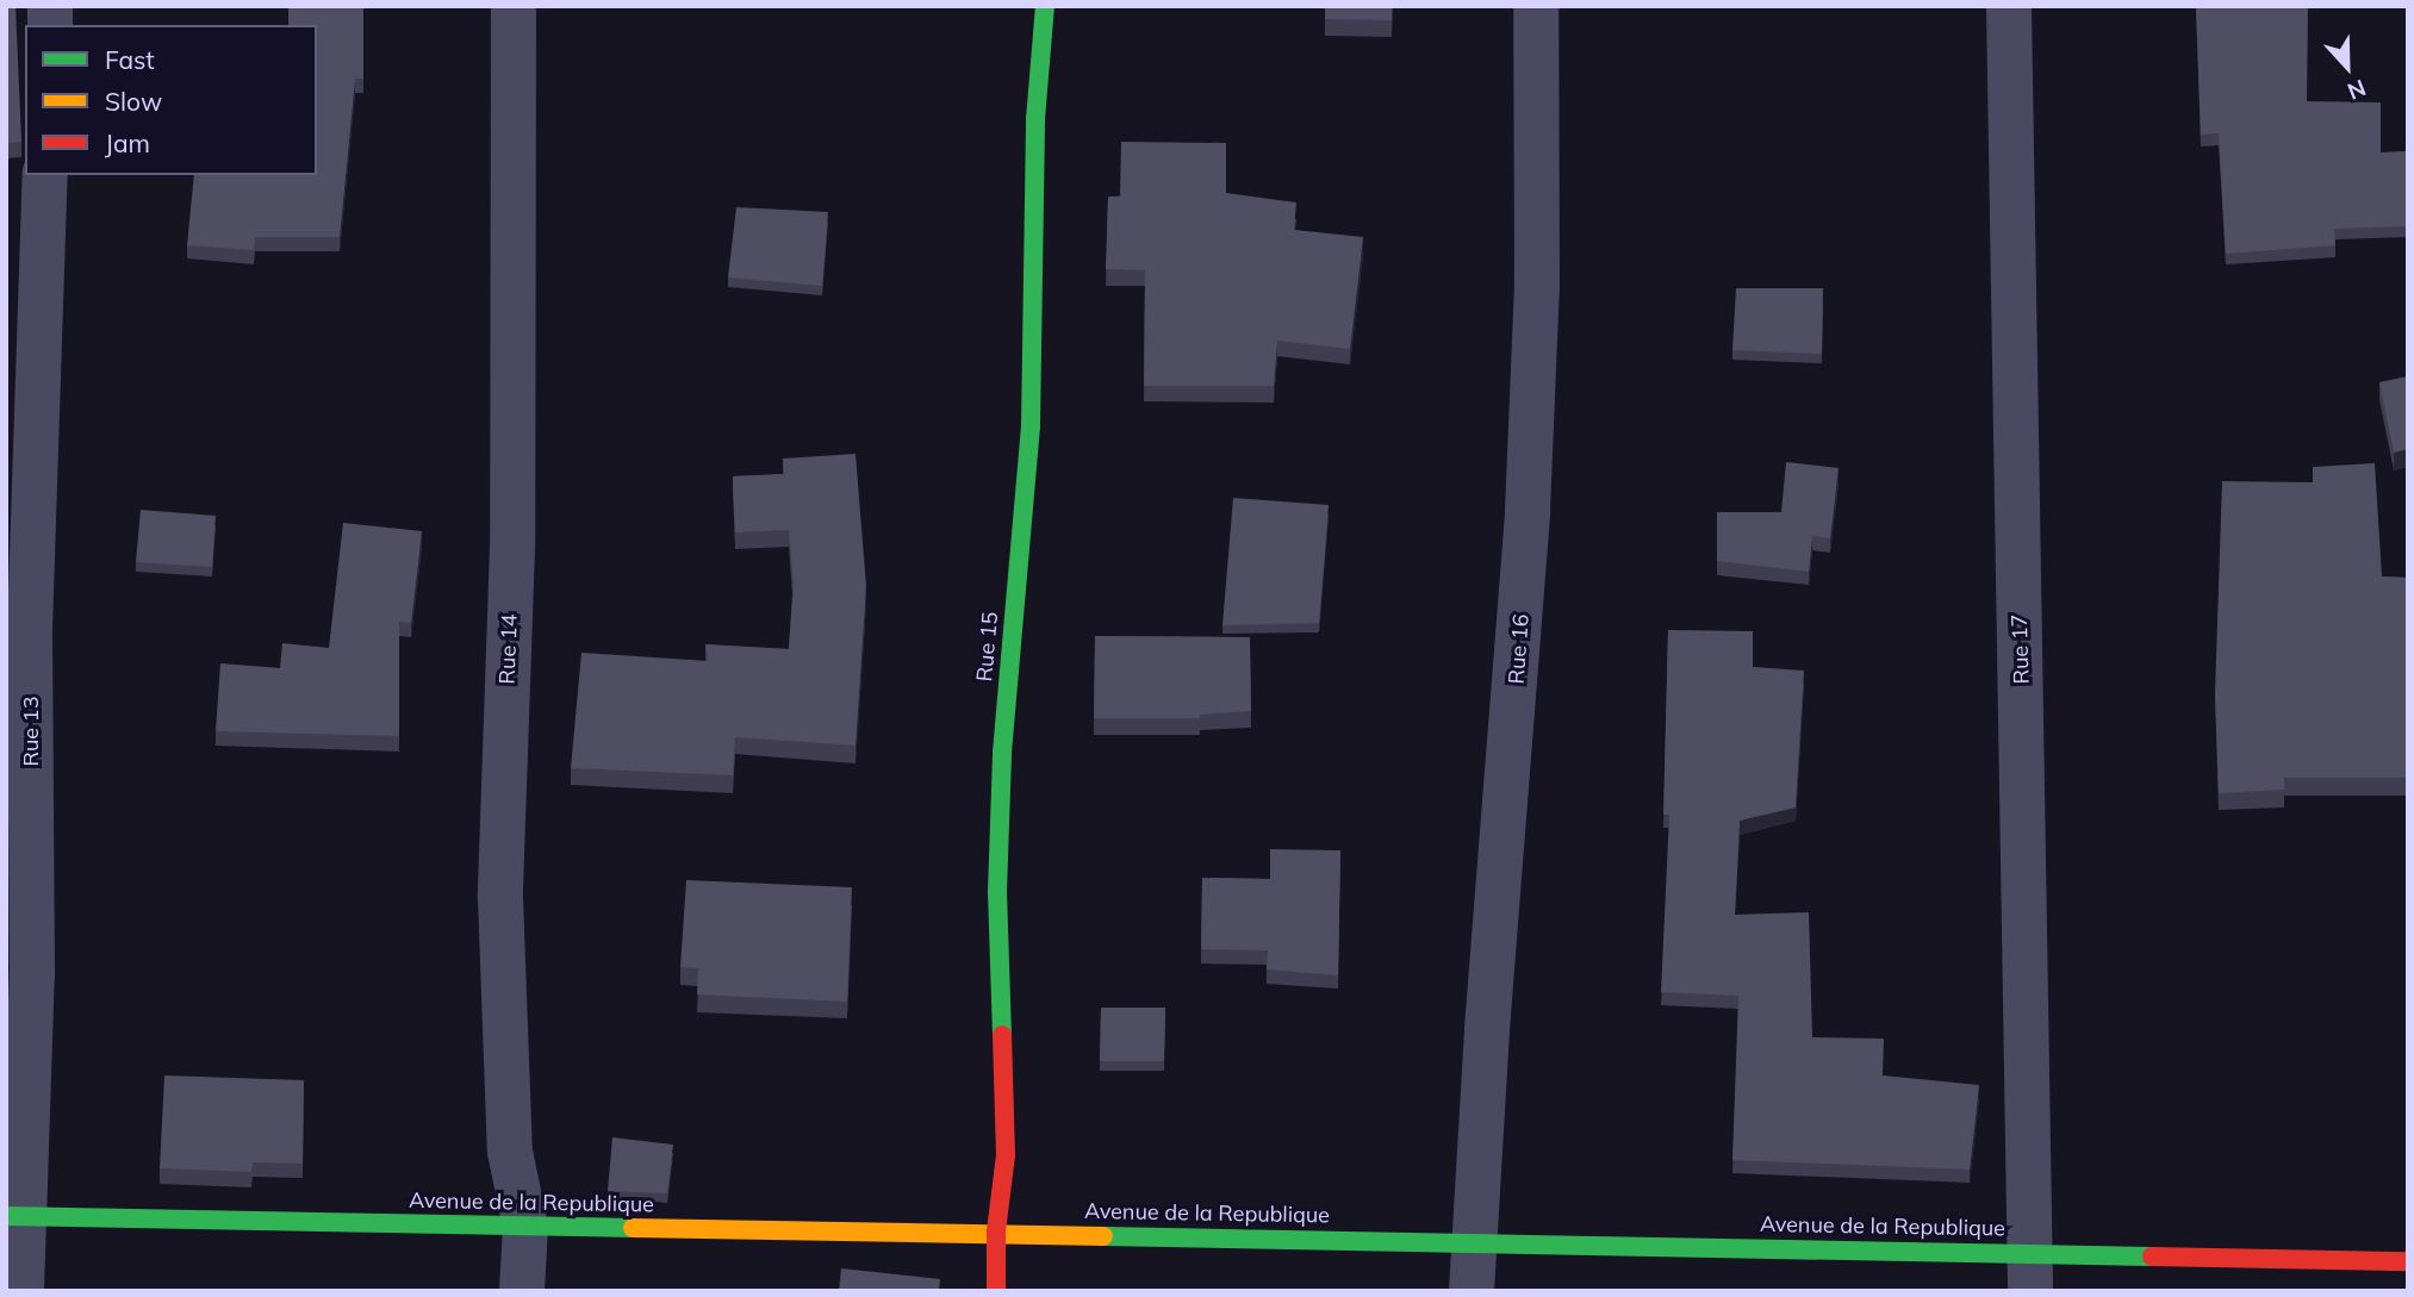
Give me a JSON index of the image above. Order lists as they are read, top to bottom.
{
  "streets": {
    "street": [
      "Rue 15",
      "Rue 14",
      "Rue 16",
      "Rue 17",
      "Rue 13",
      "Avenue de la Republique"
    ]
  },
  "crossings": [
    ["Rue 15", "Avenue de la Republique"],
    ["Rue 14", "Avenue de la Republique"],
    ["Rue 16", "Avenue de la Republique"],
    ["Rue 17", "Avenue de la Republique"],
    ["Rue 13", "Avenue de la Republique"]
  ],
  "legend": ["Fast", "Slow", "Jam"],
  "north": "bottom"
}
